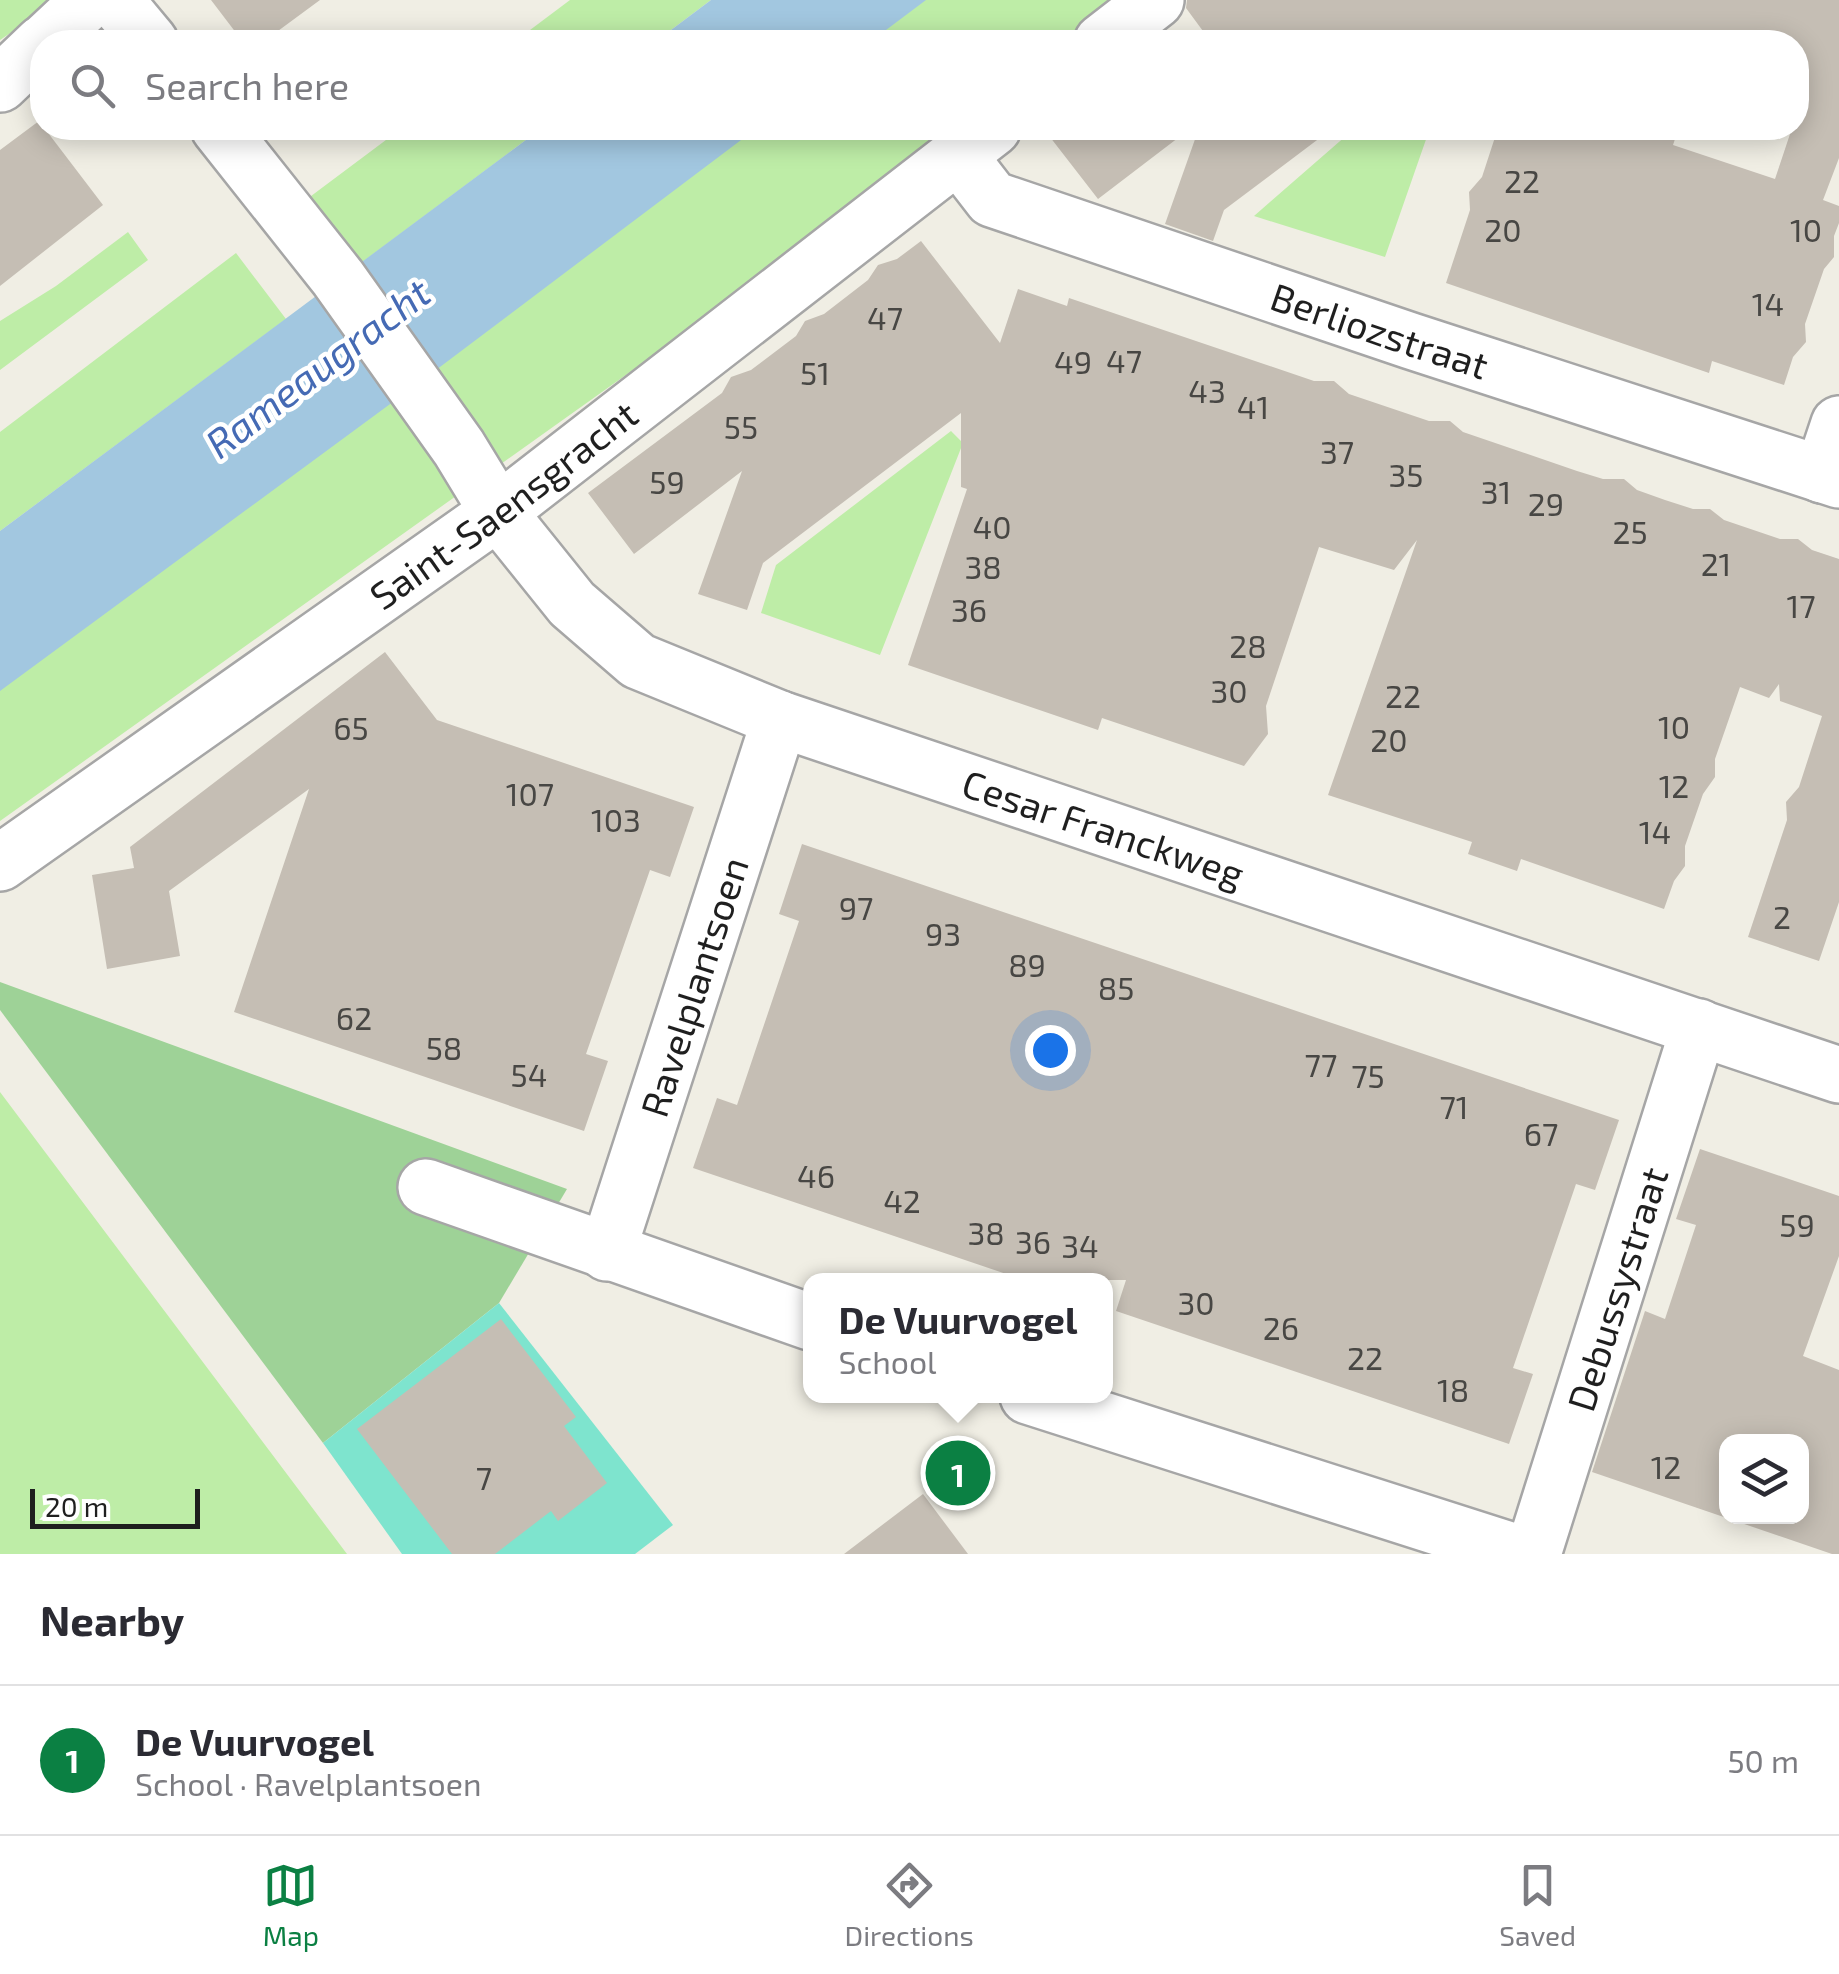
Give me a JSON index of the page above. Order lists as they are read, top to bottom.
{
  "streets": {
    "street": [
      "Berliozstraat",
      "Saint-Saensgracht",
      "Cesar Franckweg",
      "Ravelplantsoen",
      "Debussystraat"
    ]
  },
  "crossings": [
    ["Berliozstraat", "Saint-Saensgracht"],
    ["Saint-Saensgracht", "Cesar Franckweg"],
    ["Cesar Franckweg", "Ravelplantsoen"],
    ["Cesar Franckweg", "Debussystraat"]
  ],
  "water": ["Rameaugracht"],
  "house_numbers": [
    "22",
    "20",
    "10",
    "14",
    "47",
    "47",
    "49",
    "51",
    "43",
    "41",
    "55",
    "37",
    "35",
    "59",
    "31",
    "29",
    "40",
    "25",
    "21",
    "38",
    "17",
    "36",
    "28",
    "30",
    "22",
    "10",
    "65",
    "20",
    "12",
    "107",
    "103",
    "14",
    "97",
    "2",
    "93",
    "89",
    "85",
    "62",
    "58",
    "77",
    "54",
    "75",
    "71",
    "67",
    "46",
    "42",
    "59",
    "38",
    "36",
    "34",
    "30",
    "26",
    "22",
    "18",
    "12",
    "7"
  ],
  "scale_bar": "20 m",
  "page": {
    "search": "Search here",
    "popup": ["De Vuurvogel", "School"],
    "pins": "1",
    "scale": "20 m",
    "heading": "Nearby",
    "list": [
      {
        "mark": "1",
        "name": "De Vuurvogel",
        "note": "School · Ravelplantsoen",
        "value": "50 m"
      }
    ],
    "nav": ["Map", "Directions", "Saved"]
  }
}
